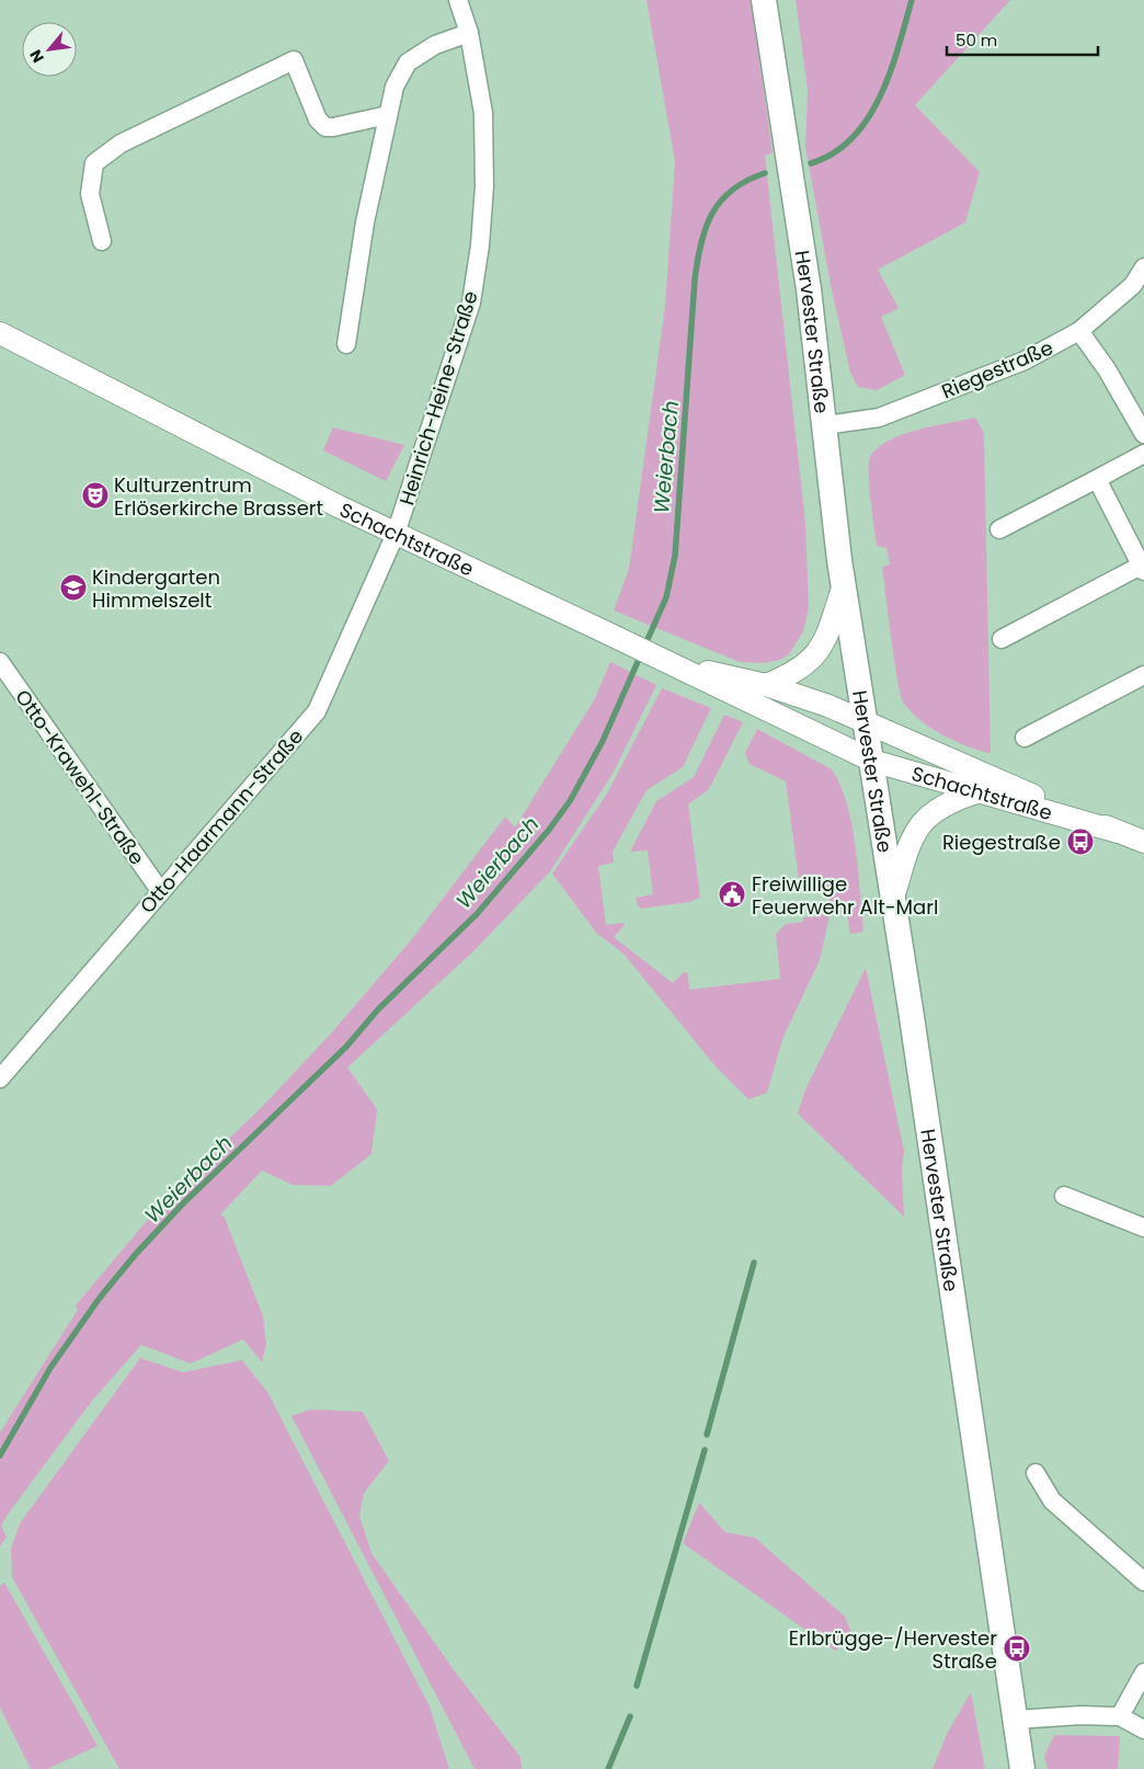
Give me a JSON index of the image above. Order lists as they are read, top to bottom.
{
  "streets": {
    "main road": ["Hervester Straße"],
    "street": [
      "Riegestraße",
      "Heinrich-Heine-Straße",
      "Schachtstraße",
      "Otto-Krawehl-Straße",
      "Otto-Haarmann-Straße"
    ]
  },
  "crossings": [
    ["Hervester Straße", "Riegestraße"],
    ["Hervester Straße", "Schachtstraße"],
    ["Heinrich-Heine-Straße", "Schachtstraße"],
    ["Heinrich-Heine-Straße", "Otto-Haarmann-Straße"],
    ["Schachtstraße", "Otto-Haarmann-Straße"],
    ["Otto-Krawehl-Straße", "Otto-Haarmann-Straße"]
  ],
  "water": ["Weierbach"],
  "places": {
    "theatre": ["Kulturzentrum Erlöserkirche Brassert"],
    "school or university": ["Kindergarten Himmelszelt"],
    "bus stop": ["Riegestraße", "Erlbrügge-/Hervester Straße"],
    "public building": ["Freiwillige Feuerwehr Alt-Marl"]
  },
  "scale_bar": "50 m",
  "north": "bottom left"
}
